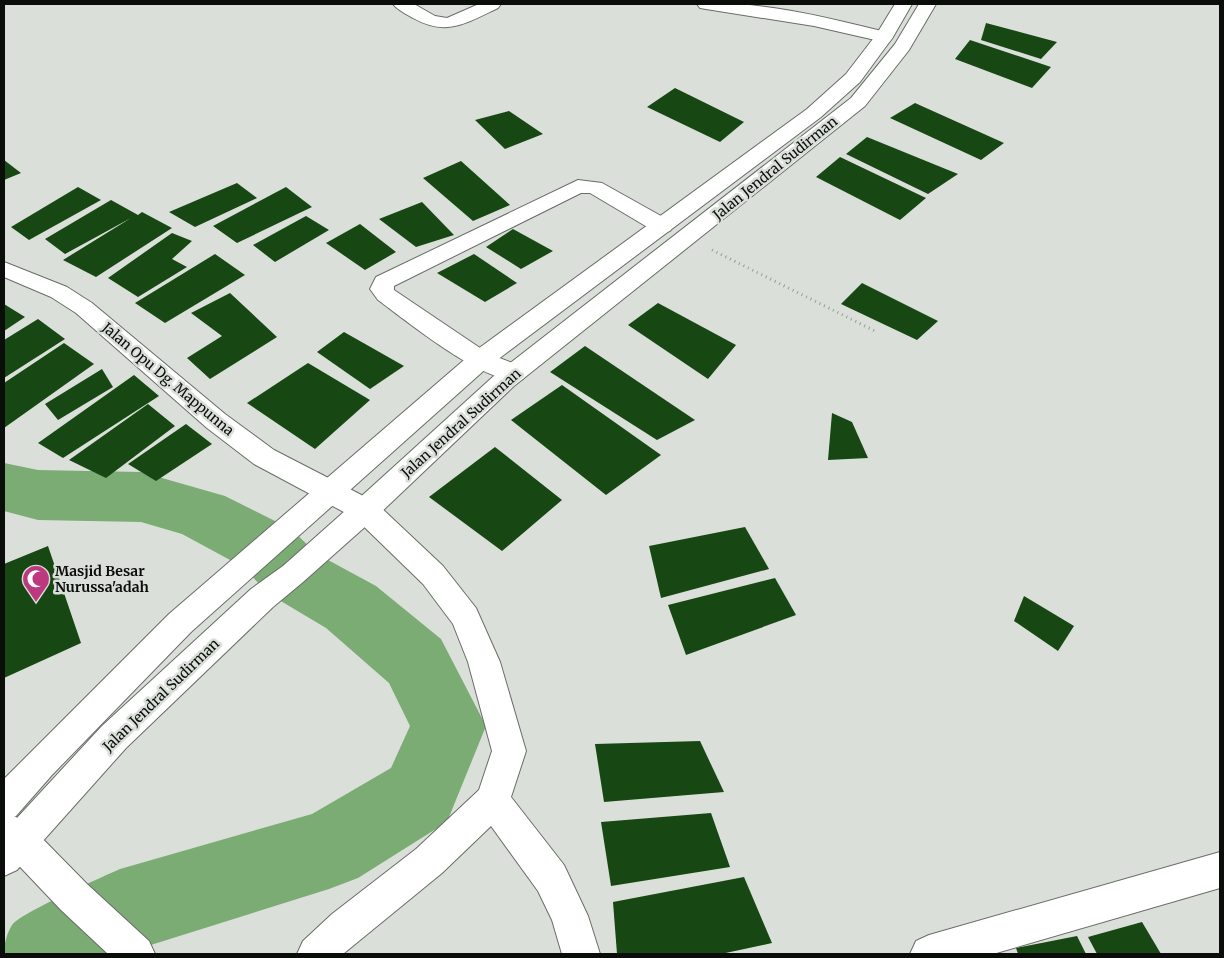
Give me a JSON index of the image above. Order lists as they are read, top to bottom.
{
  "streets": {
    "main road": ["Jalan Jendral Sudirman", "Jalan Opu Dg. Mappunna"]
  },
  "crossings": [
    ["Jalan Jendral Sudirman", "Jalan Opu Dg. Mappunna"]
  ],
  "places": {
    "mosque": ["Masjid Besar Nurussa'adah"]
  }
}
